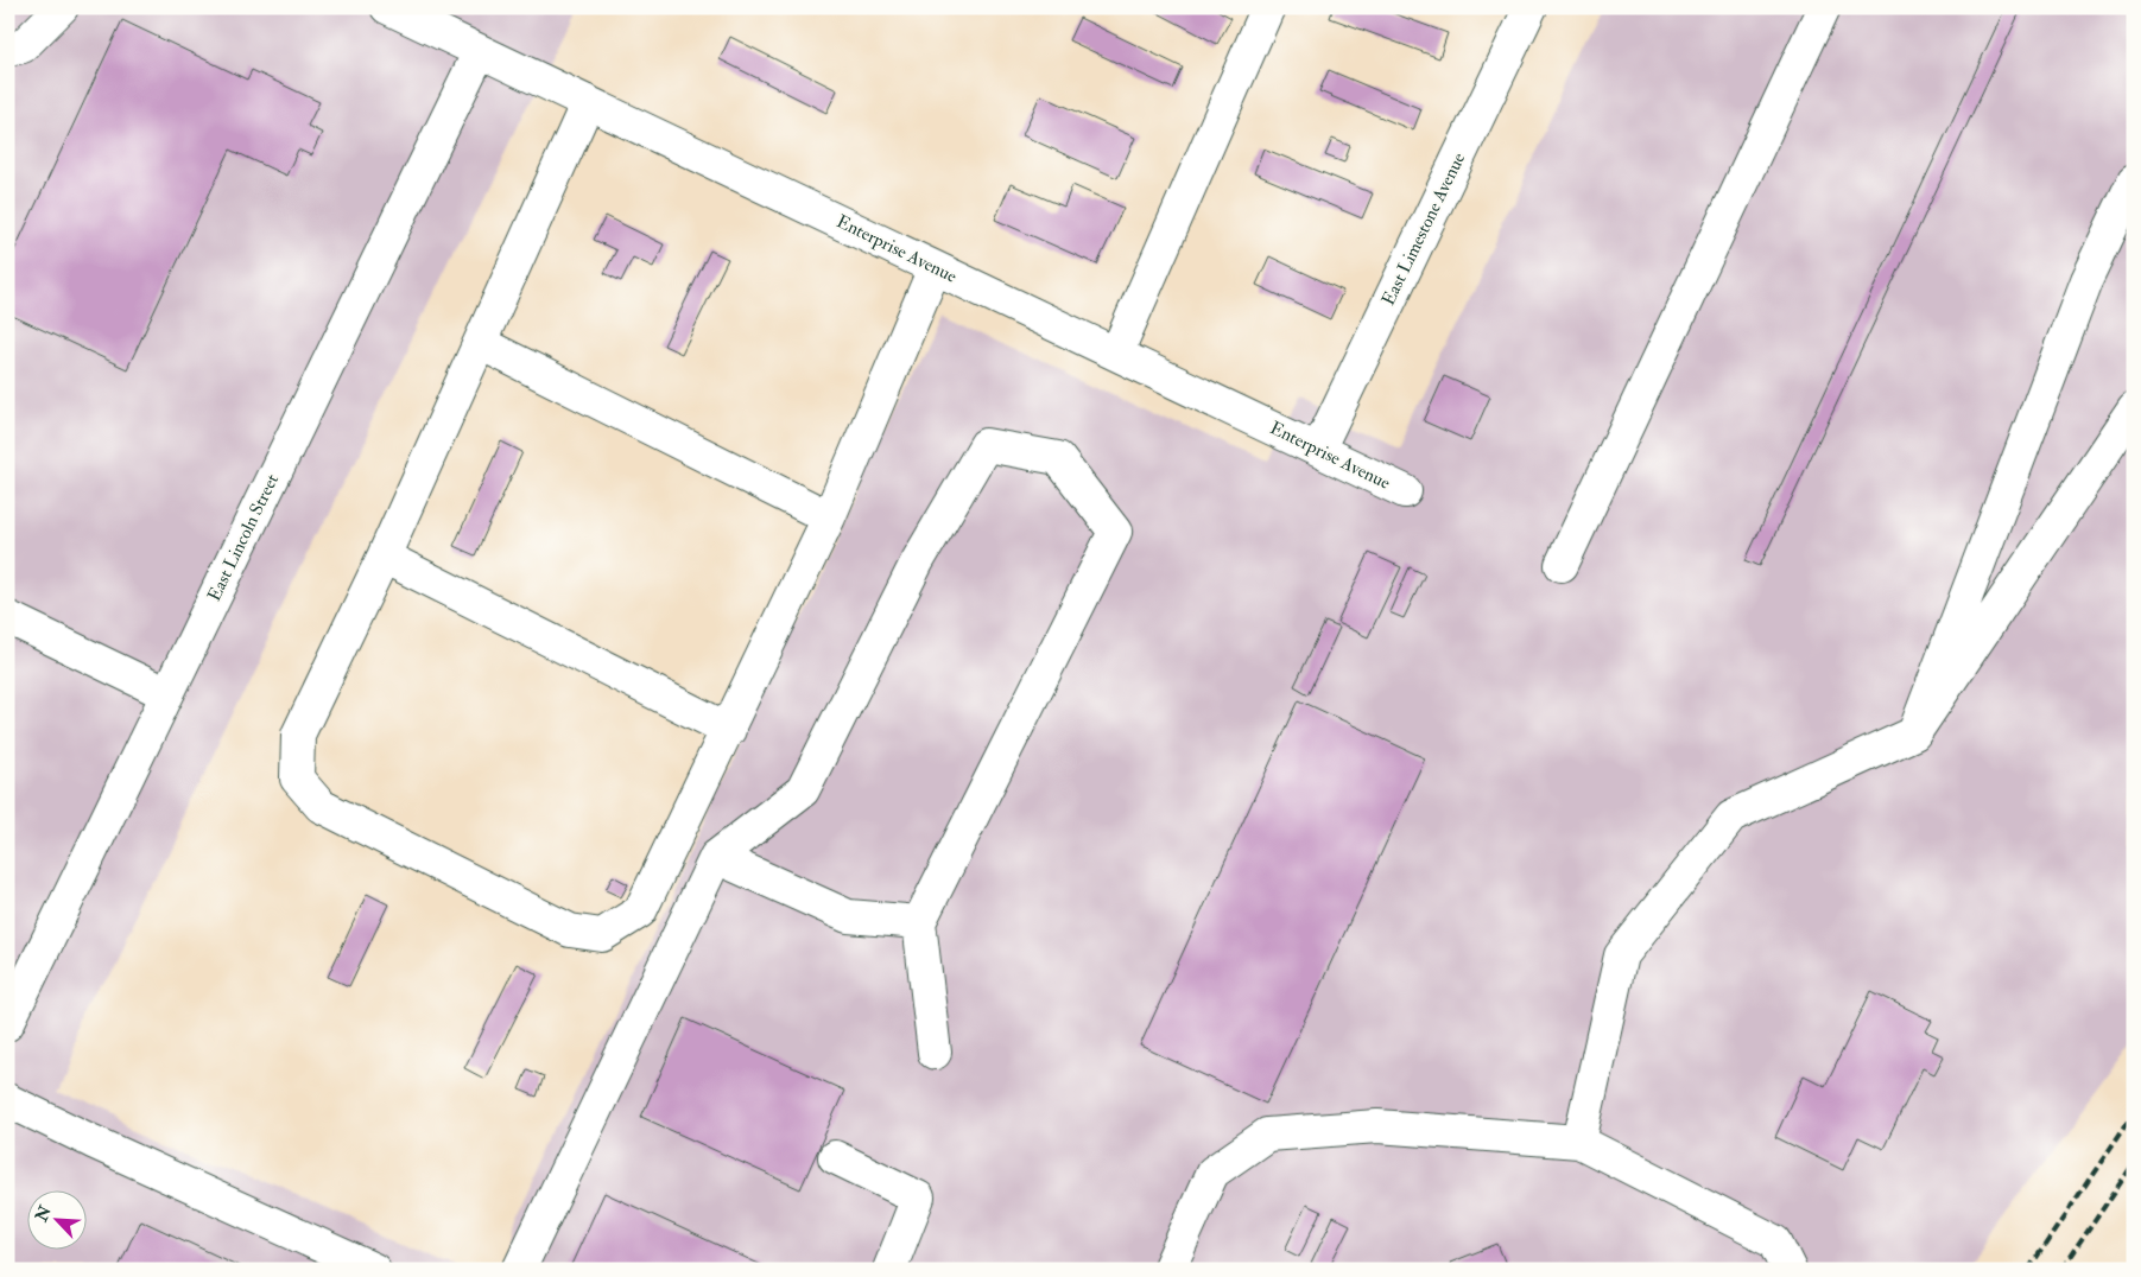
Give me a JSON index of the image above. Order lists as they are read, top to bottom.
{
  "streets": {
    "street": ["East Limestone Avenue", "Enterprise Avenue", "East Lincoln Street"]
  },
  "crossings": [
    ["East Limestone Avenue", "Enterprise Avenue"],
    ["Enterprise Avenue", "East Lincoln Street"]
  ],
  "north": "top left"
}
